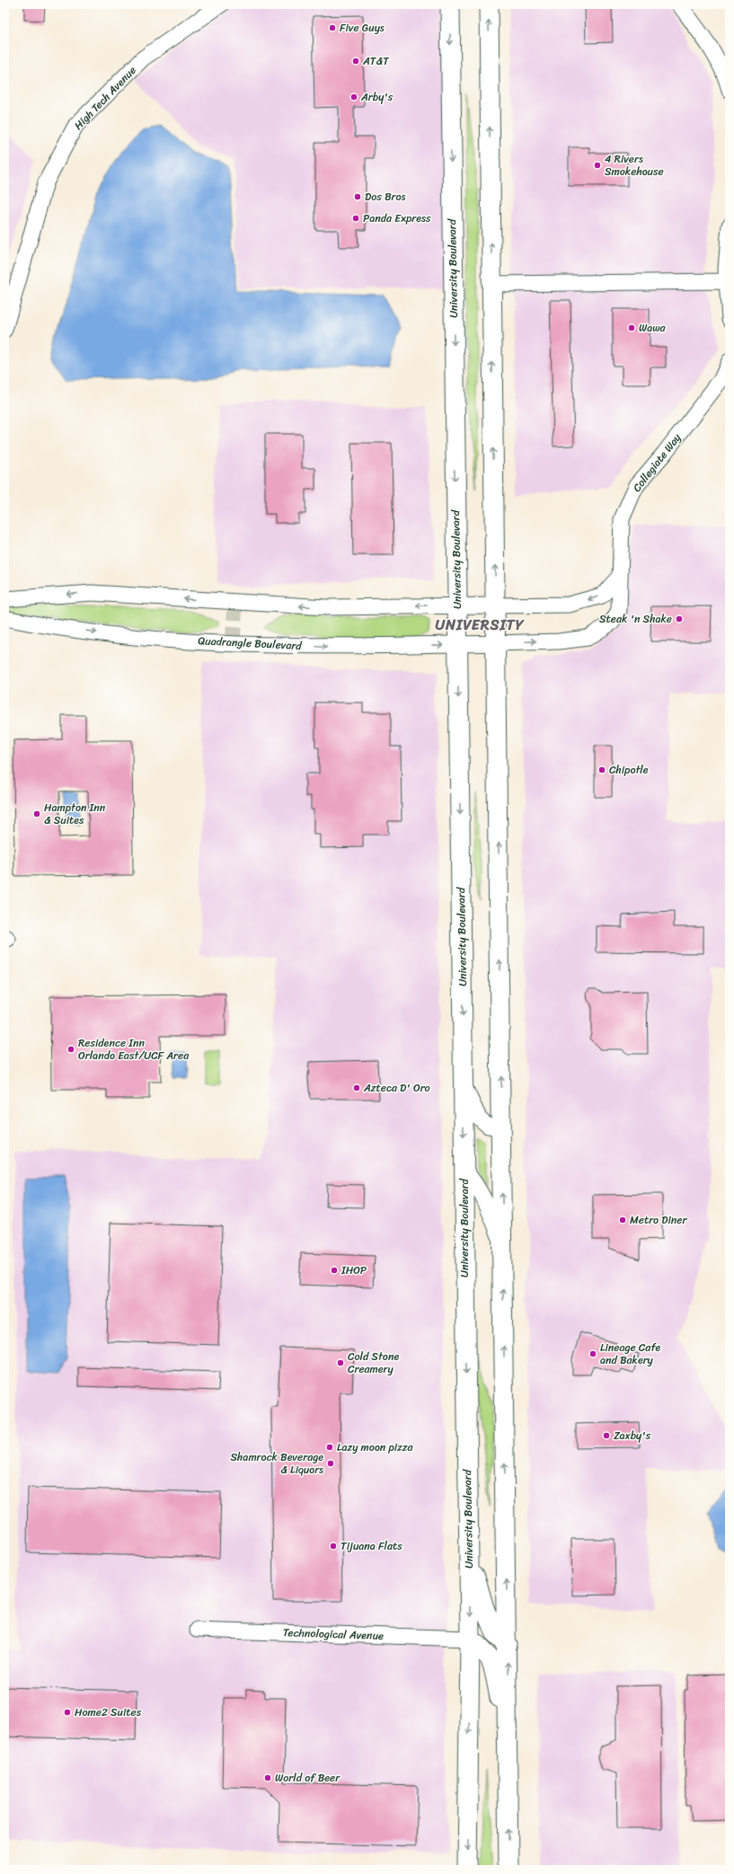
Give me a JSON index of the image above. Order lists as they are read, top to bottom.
{
  "streets": {
    "main road": ["University Boulevard"],
    "street": [
      "High Tech Avenue",
      "Collegiate Way",
      "Quadrangle Boulevard",
      "Technological Avenue"
    ]
  },
  "crossings": [
    ["University Boulevard", "Quadrangle Boulevard"],
    ["University Boulevard", "Technological Avenue"],
    ["Collegiate Way", "Quadrangle Boulevard"]
  ],
  "districts": ["UNIVERSITY"],
  "places": [
    "Five Guys",
    "AT&T",
    "Arby's",
    "4 Rivers Smokehouse",
    "Dos Bros",
    "Panda Express",
    "Wawa",
    "Steak 'n Shake",
    "Chipotle",
    "Hampton Inn & Suites",
    "Residence Inn Orlando East/UCF Area",
    "Azteca D' Oro",
    "Metro Diner",
    "IHOP",
    "Lineage Cafe and Bakery",
    "Cold Stone Creamery",
    "Zaxby's",
    "Lazy moon pizza",
    "Shamrock Beverage & Liquors",
    "Tijuana Flats",
    "Home2 Suites",
    "World of Beer"
  ]
}
